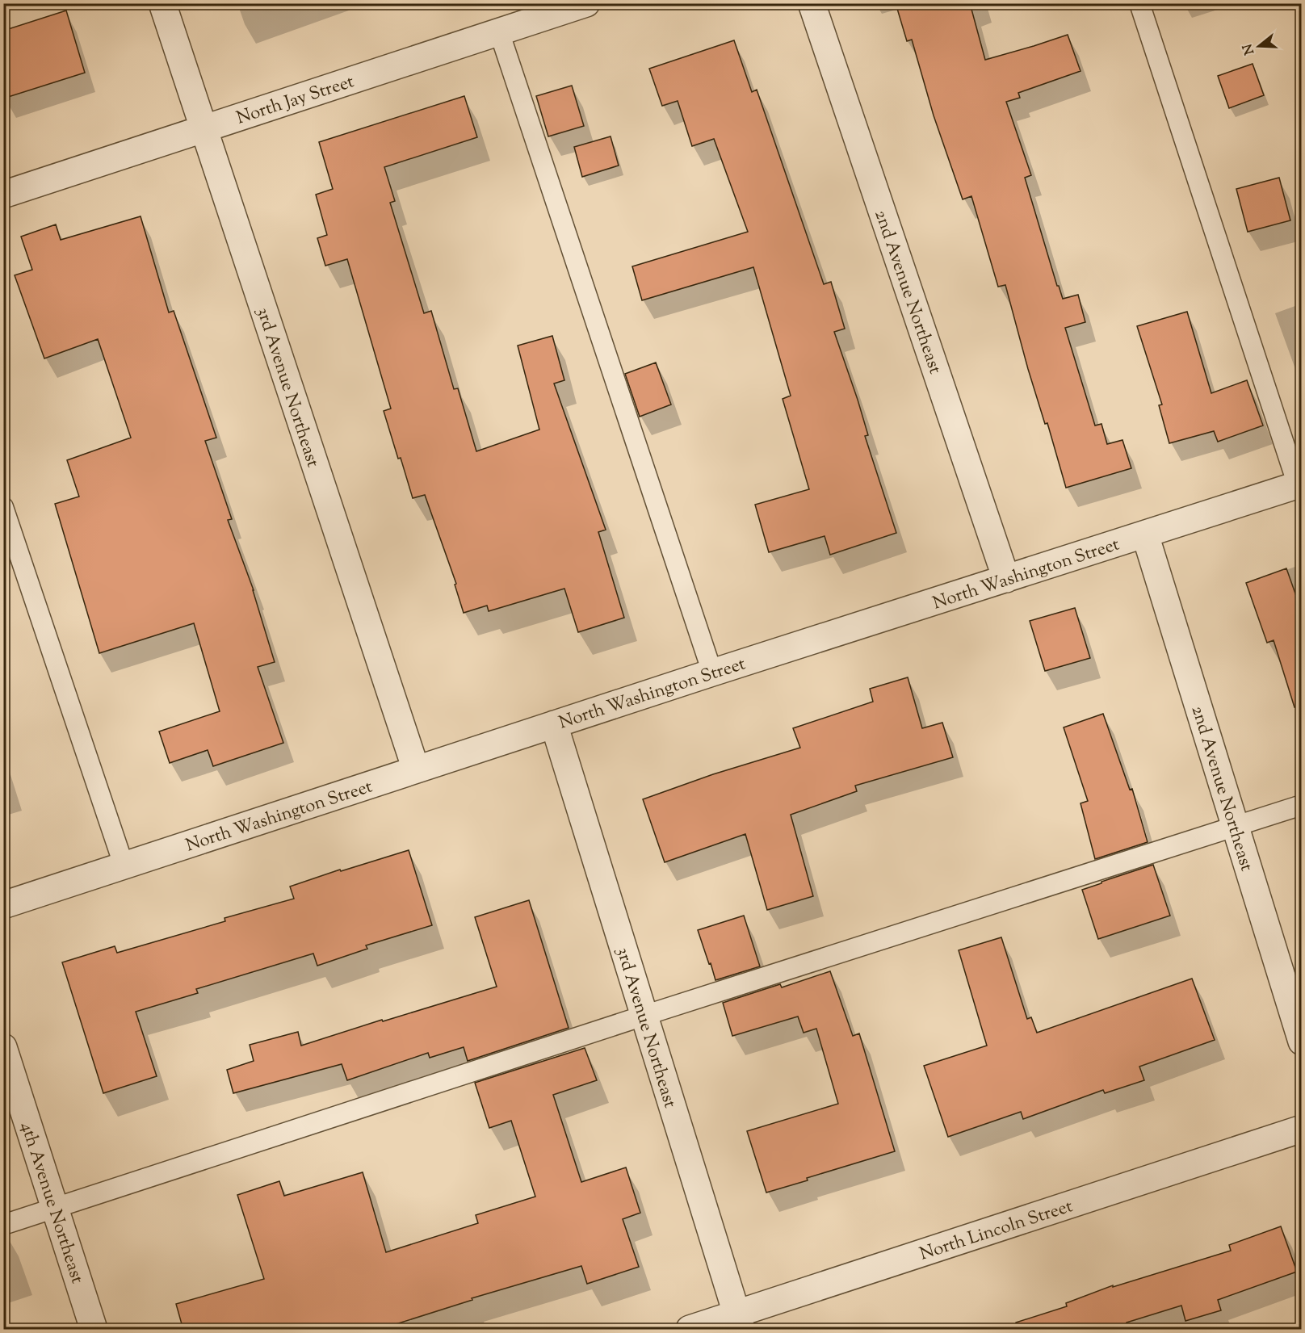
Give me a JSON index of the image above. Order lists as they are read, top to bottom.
{
  "streets": {
    "street": [
      "North Jay Street",
      "2nd Avenue Northeast",
      "3rd Avenue Northeast",
      "North Washington Street",
      "4th Avenue Northeast",
      "North Lincoln Street"
    ]
  },
  "crossings": [
    ["North Jay Street", "3rd Avenue Northeast"],
    ["2nd Avenue Northeast", "North Washington Street"],
    ["3rd Avenue Northeast", "North Washington Street"],
    ["3rd Avenue Northeast", "North Lincoln Street"]
  ],
  "north": "left"
}
